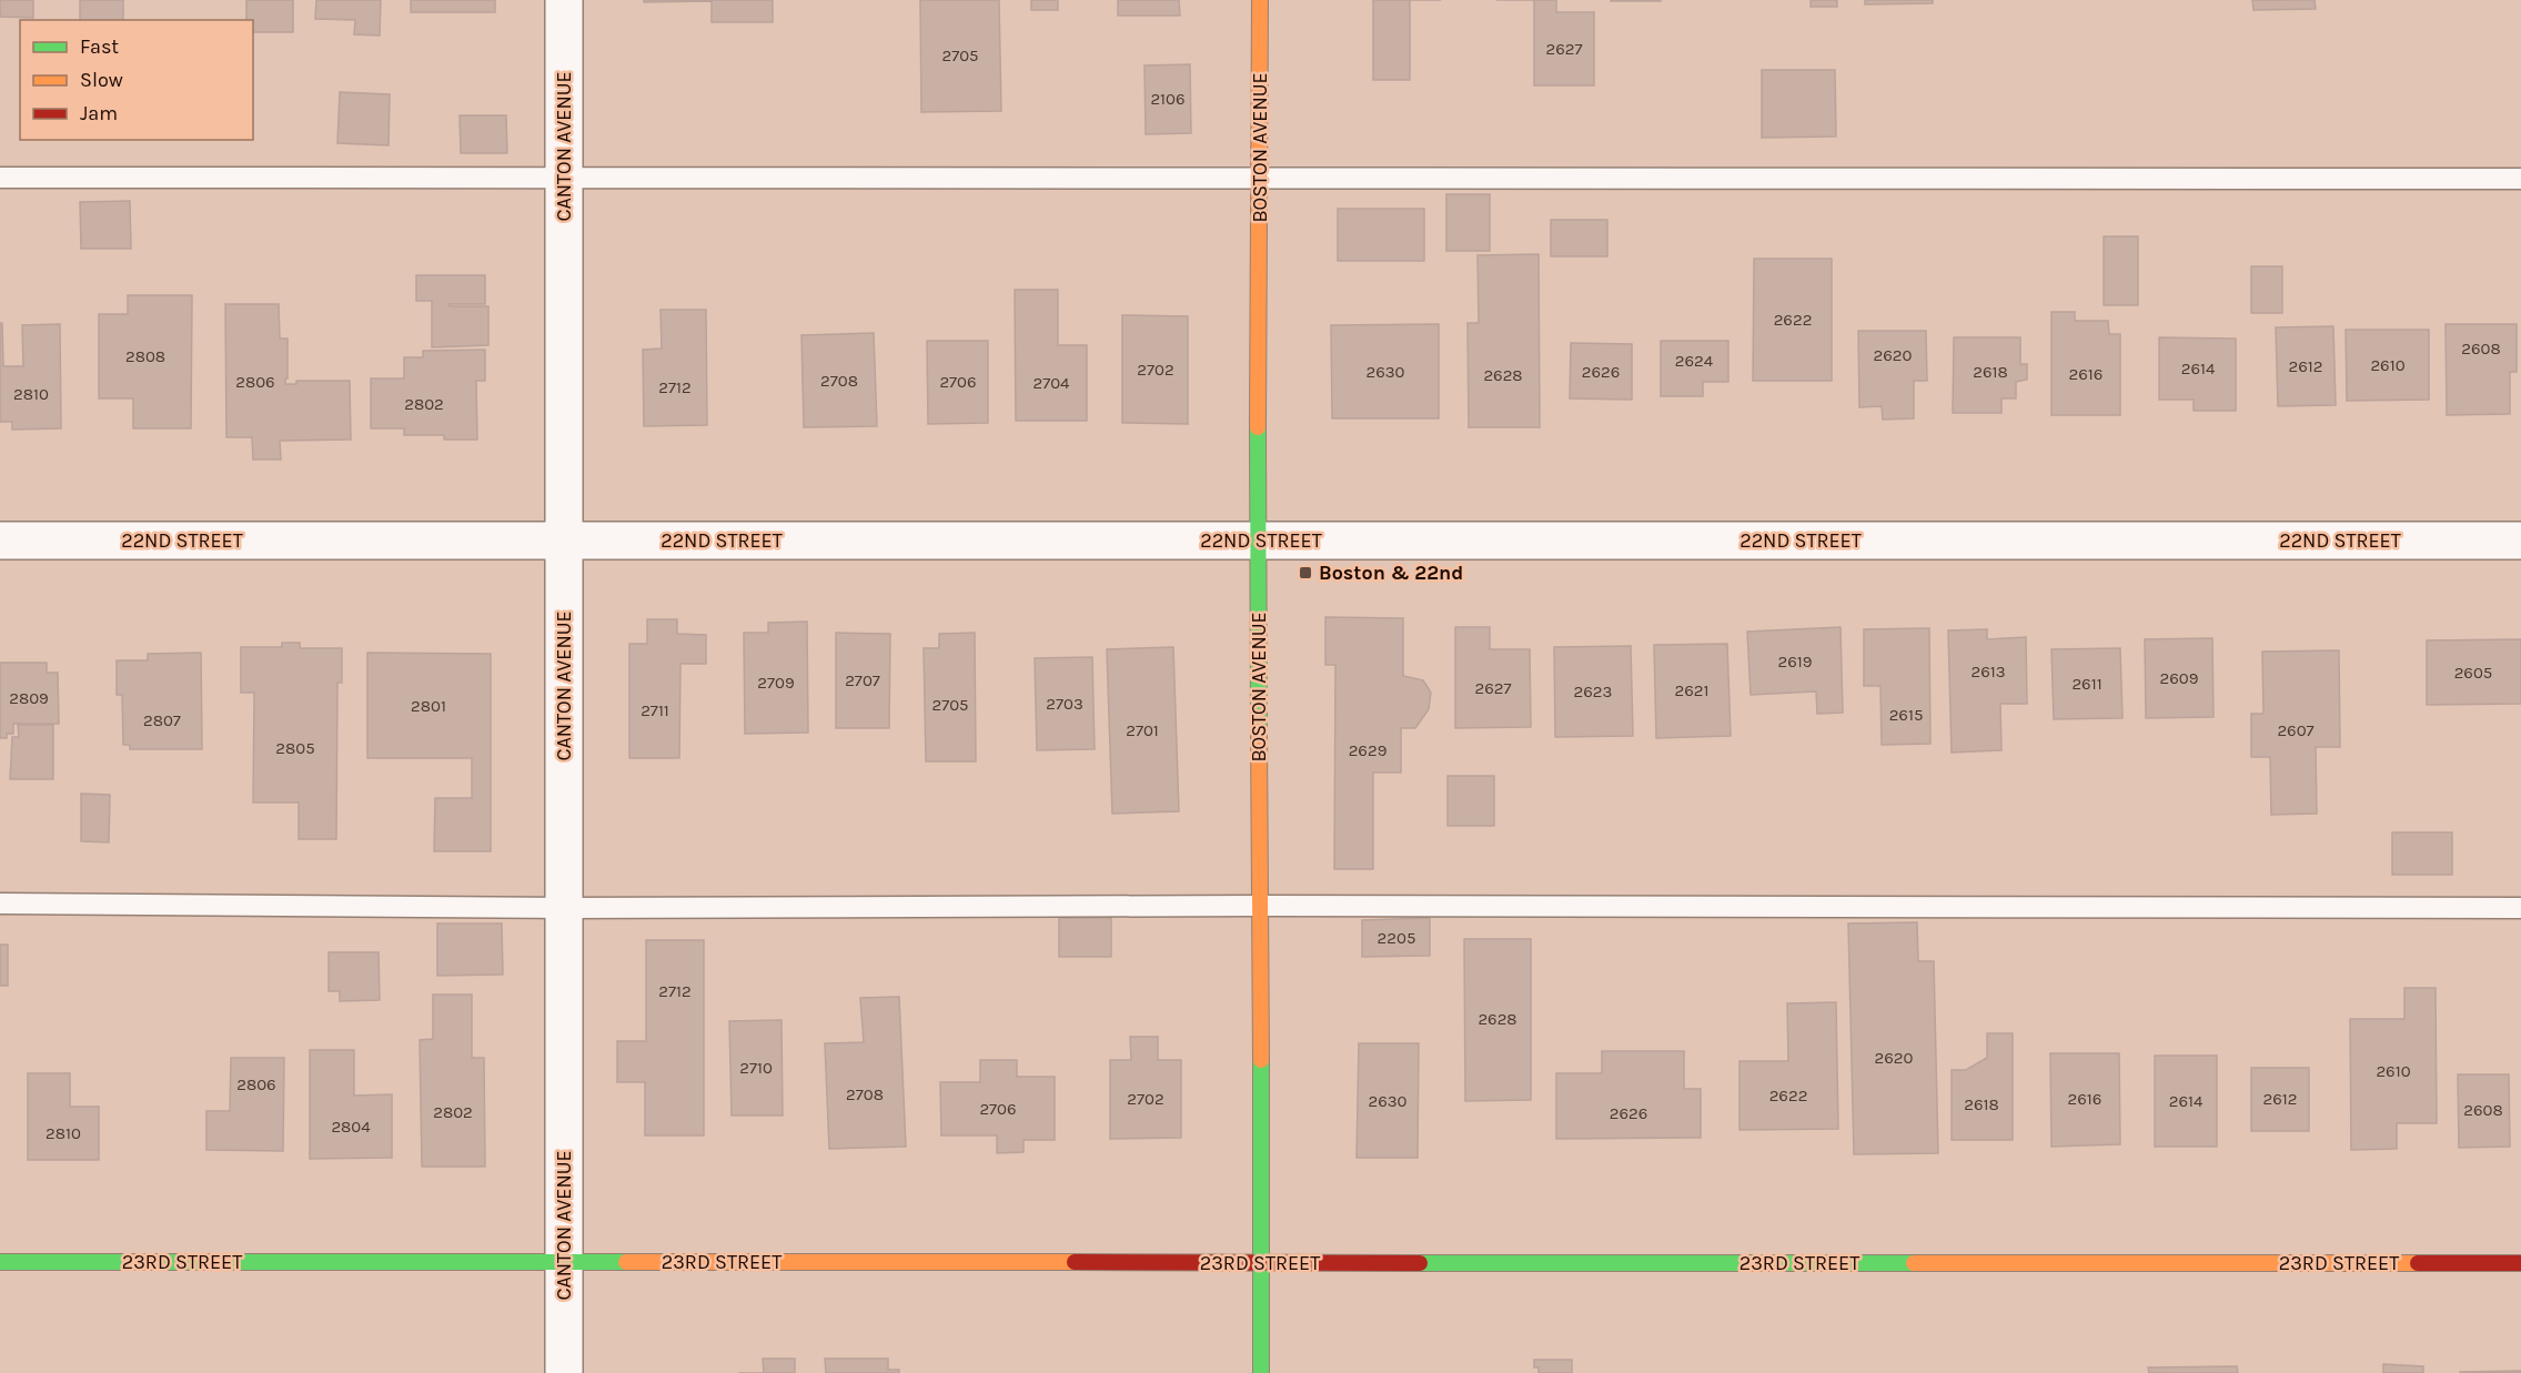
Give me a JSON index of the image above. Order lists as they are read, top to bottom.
{
  "streets": {
    "street": [
      "CANTON AVENUE",
      "BOSTON AVENUE",
      "22ND STREET",
      "23RD STREET"
    ]
  },
  "crossings": [
    ["CANTON AVENUE", "22ND STREET"],
    ["CANTON AVENUE", "23RD STREET"],
    ["BOSTON AVENUE", "22ND STREET"],
    ["BOSTON AVENUE", "23RD STREET"]
  ],
  "places": {
    "transit": ["Boston & 22nd"]
  },
  "house_numbers": [
    "2627",
    "2705",
    "2106",
    "2622",
    "2608",
    "2620",
    "2808",
    "2624",
    "2610",
    "2612",
    "2614",
    "2702",
    "2630",
    "2626",
    "2618",
    "2616",
    "2628",
    "2708",
    "2806",
    "2706",
    "2704",
    "2712",
    "2810",
    "2802",
    "2619",
    "2613",
    "2605",
    "2609",
    "2707",
    "2709",
    "2611",
    "2627",
    "2621",
    "2623",
    "2809",
    "2703",
    "2705",
    "2801",
    "2711",
    "2615",
    "2807",
    "2701",
    "2607",
    "2805",
    "2629",
    "2205",
    "2712",
    "2628",
    "2620",
    "2710",
    "2610",
    "2806",
    "2708",
    "2622",
    "2702",
    "2616",
    "2612",
    "2630",
    "2614",
    "2618",
    "2706",
    "2608",
    "2802",
    "2626",
    "2804",
    "2810"
  ],
  "legend": ["Fast", "Slow", "Jam"]
}
